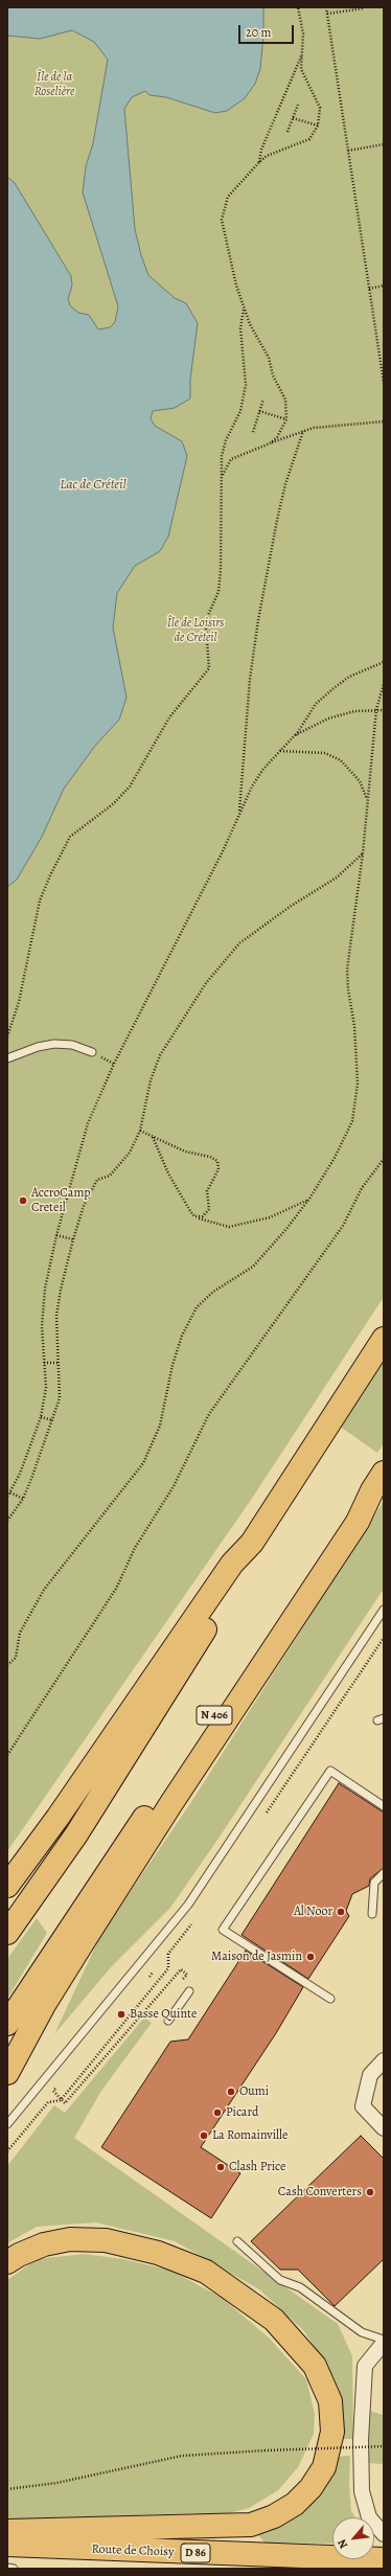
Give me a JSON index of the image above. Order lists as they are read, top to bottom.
{
  "streets": {
    "main road": ["N 406", "Route de Choisy", "D 86"]
  },
  "water": ["Lac de Créteil"],
  "parks": ["Île de la Roselière", "Île de Loisirs de Créteil"],
  "places": [
    "AccroCamp Creteil",
    "Al Noor",
    "Maison de Jasmin",
    "Basse Quinte",
    "Oumi",
    "Picard",
    "La Romainville",
    "Clash Price",
    "Cash Converters"
  ],
  "scale_bar": "20 m",
  "north": "bottom left"
}
